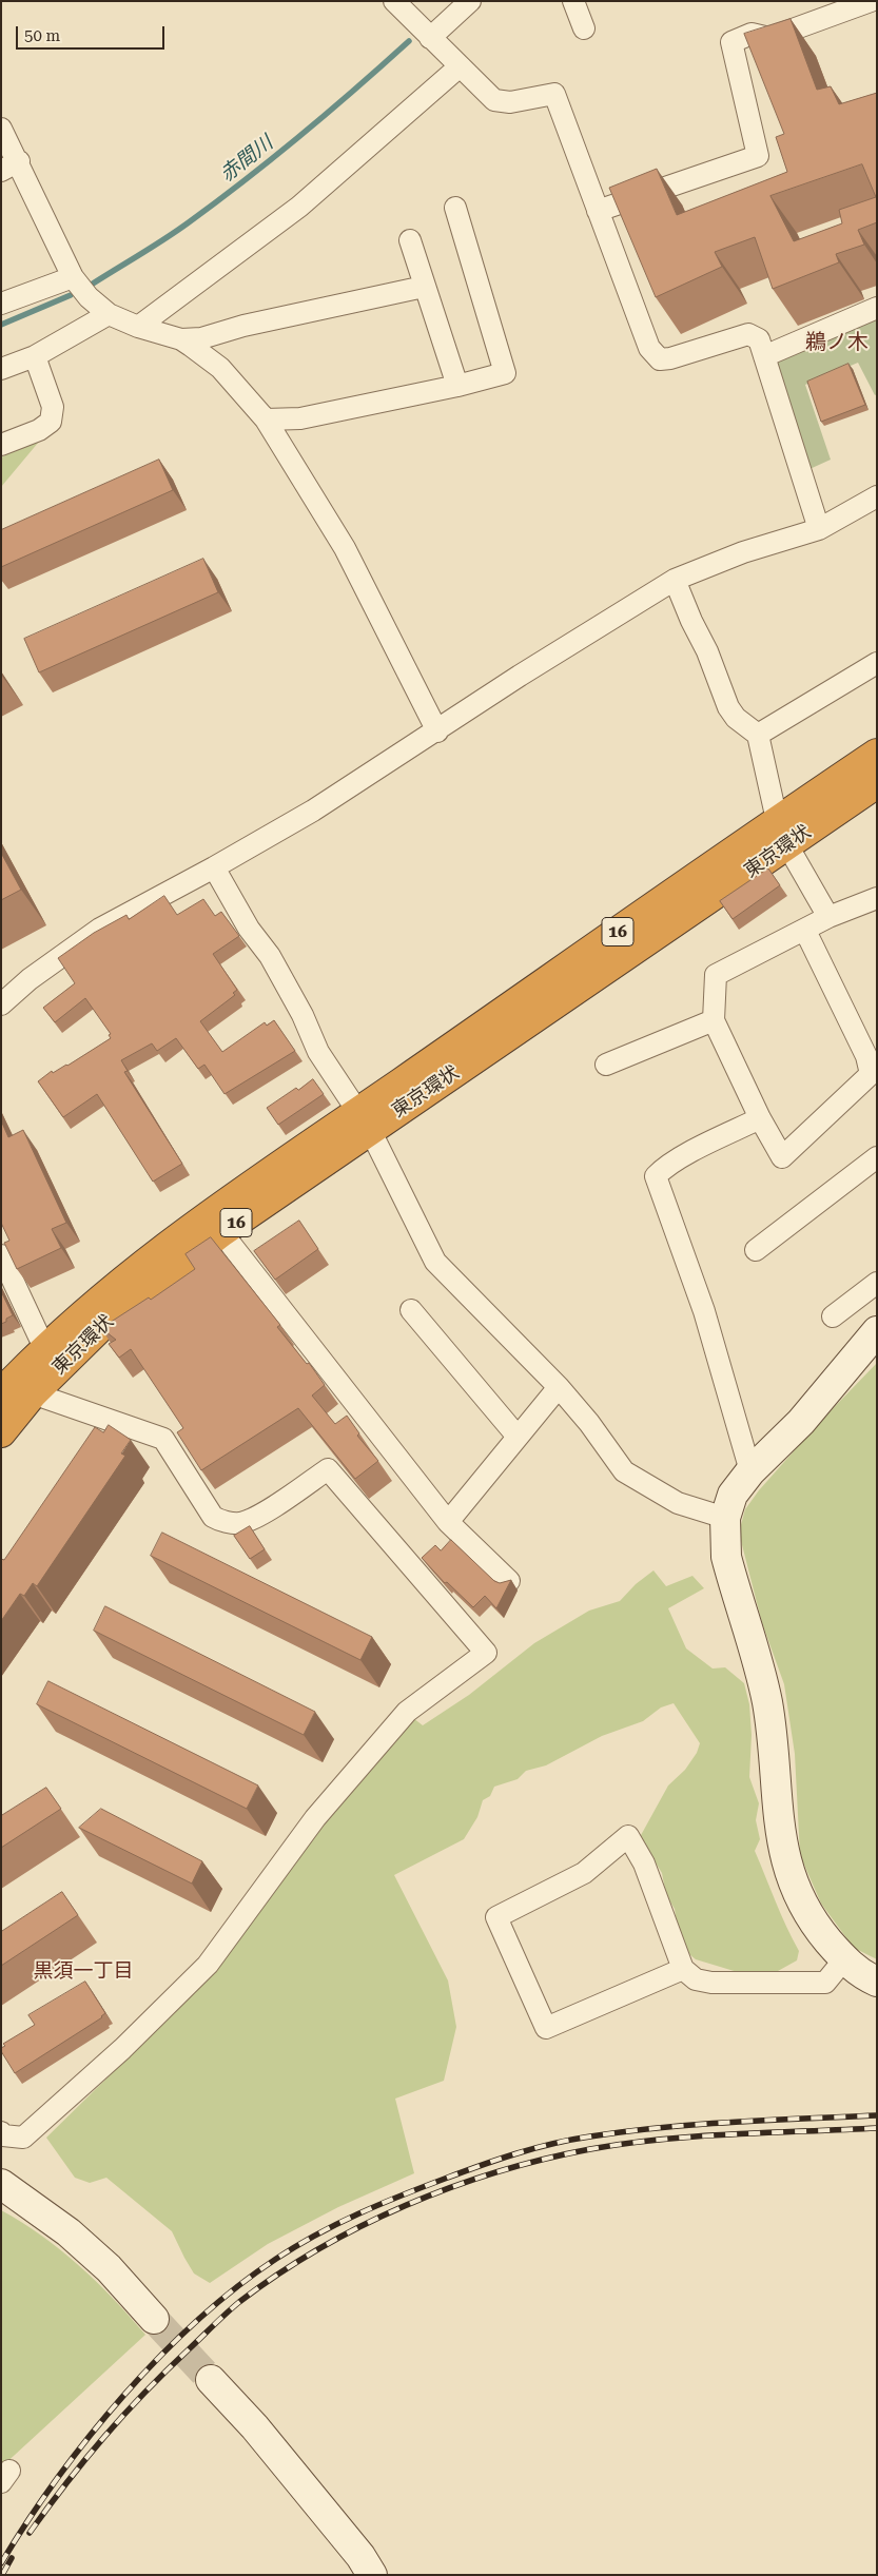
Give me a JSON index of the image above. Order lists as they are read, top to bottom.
{
  "streets": {
    "highway": ["東京環状", "16"]
  },
  "districts": ["鵜ノ木", "黒須一丁目"],
  "water": ["赤間川"],
  "scale_bar": "50 m"
}
